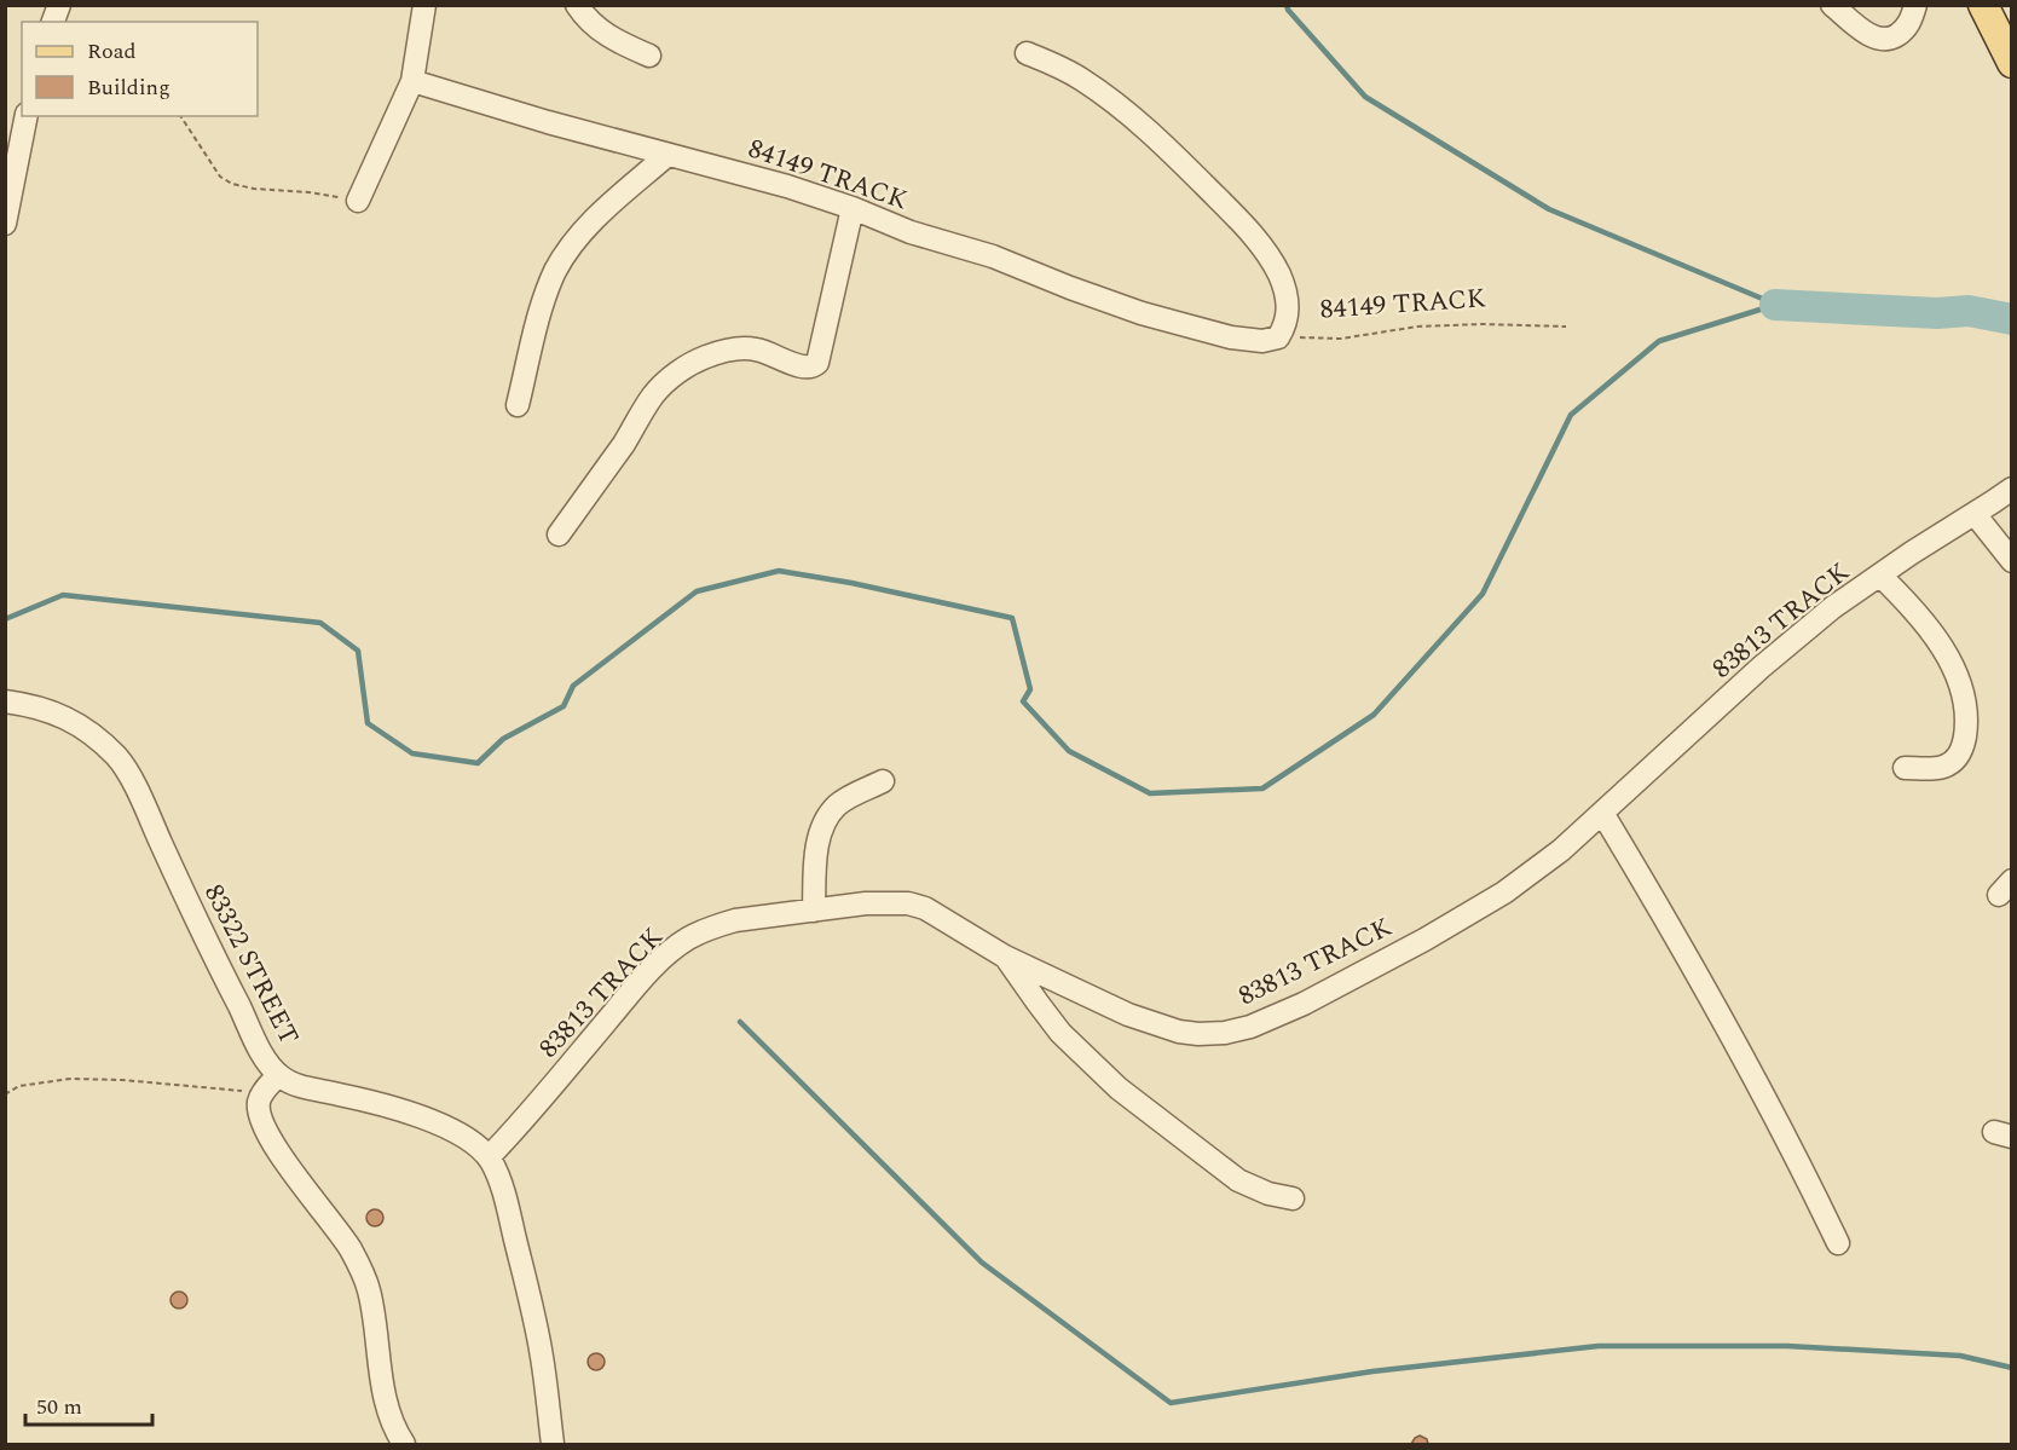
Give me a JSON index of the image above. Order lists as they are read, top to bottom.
{
  "streets": {
    "street": ["84149 TRACK", "83813 TRACK", "83322 STREET"]
  },
  "crossings": [
    ["83813 TRACK", "83322 STREET"]
  ],
  "legend": ["Road", "Building"],
  "scale_bar": "50 m"
}
